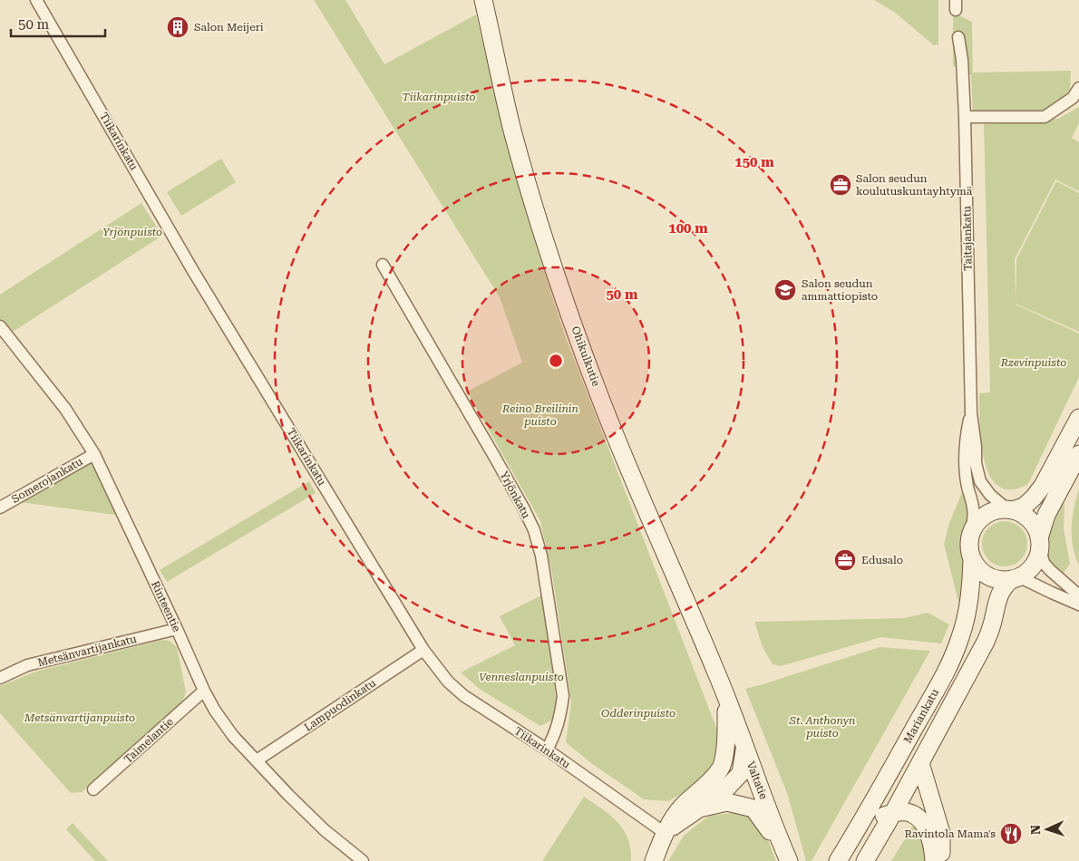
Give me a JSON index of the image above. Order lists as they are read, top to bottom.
{
  "streets": {
    "main road": ["Ohikulkutie", "Mariankatu", "Valtatie"],
    "street": [
      "Tiikarinkatu",
      "Taitajankatu",
      "Somerojankatu",
      "Yrjönkatu",
      "Rinteentie",
      "Metsänvartijankatu",
      "Lampuodinkatu",
      "Taimelantie"
    ]
  },
  "crossings": [
    ["Tiikarinkatu", "Yrjönkatu"],
    ["Tiikarinkatu", "Lampuodinkatu"],
    ["Taitajankatu", "Mariankatu"],
    ["Ohikulkutie", "Valtatie"],
    ["Somerojankatu", "Rinteentie"],
    ["Rinteentie", "Metsänvartijankatu"],
    ["Rinteentie", "Lampuodinkatu"],
    ["Rinteentie", "Taimelantie"]
  ],
  "parks": [
    "Tiikarinpuisto",
    "Yrjönpuisto",
    "Rzevinpuisto",
    "Reino Breilinin puisto",
    "Venneslanpuisto",
    "Odderinpuisto",
    "Metsänvartijanpuisto",
    "St. Anthonyn puisto"
  ],
  "places": {
    "building": ["Salon Meijeri"],
    "office": ["Salon seudun koulutuskuntayhtymä", "Edusalo"],
    "school or university": ["Salon seudun ammattiopisto"],
    "restaurant": ["Ravintola Mama's"]
  },
  "scale_bar": "50 m",
  "north": "left",
  "rings": ["150 m", "100 m", "50 m"]
}
